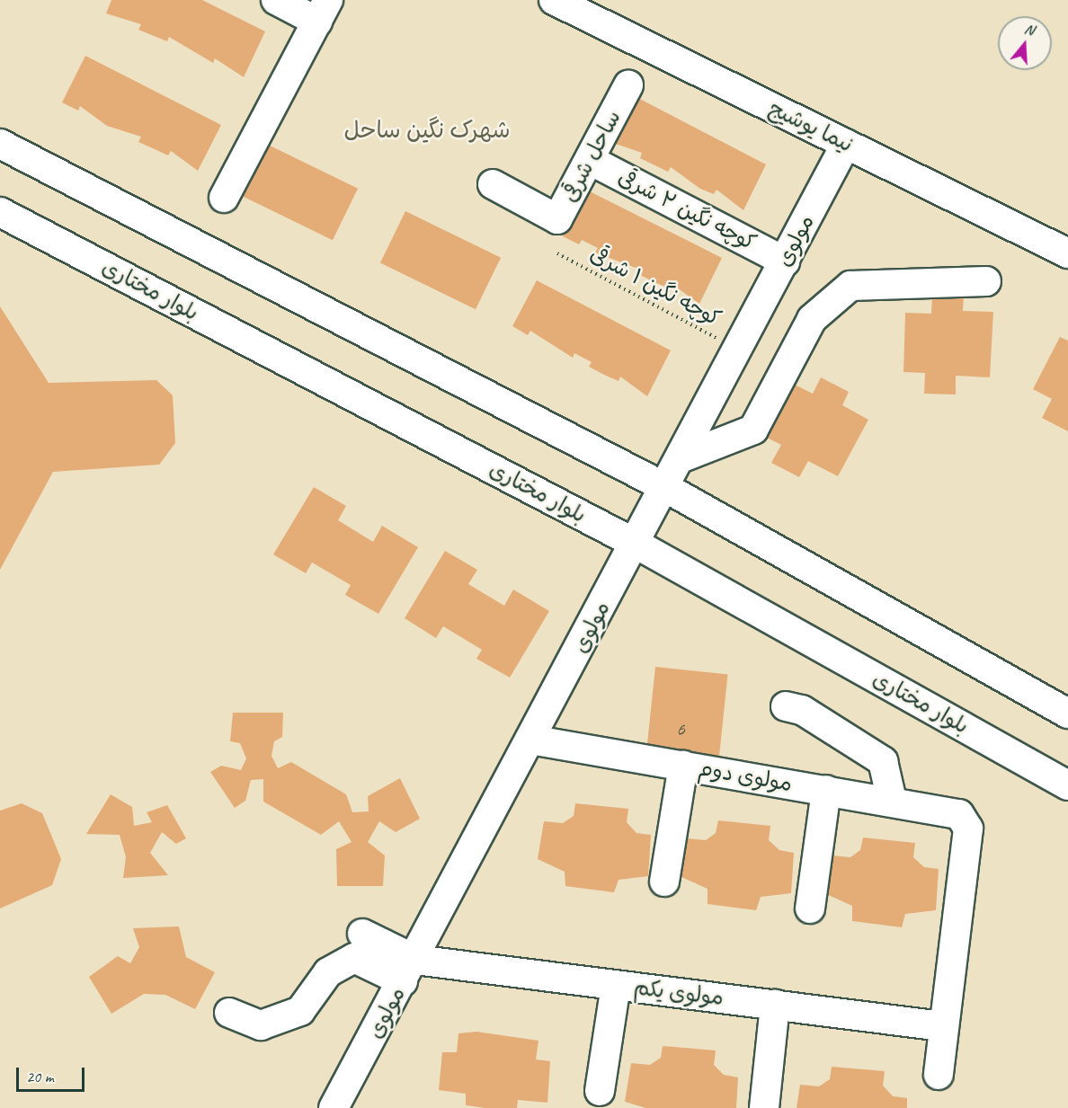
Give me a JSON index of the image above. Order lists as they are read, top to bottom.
{
  "streets": {
    "street": [
      "نیما یوشیج",
      "ساحل شرقی",
      "کوچه نگین ۲ شرقی",
      "مولوی",
      "بلوار مختاری",
      "مولوی دوم",
      "مولوی یکم"
    ],
    "path": ["کوچه نگین ۱ شرقی"]
  },
  "crossings": [
    ["نیما یوشیج", "مولوی"],
    ["ساحل شرقی", "کوچه نگین ۲ شرقی"],
    ["کوچه نگین ۲ شرقی", "مولوی"],
    ["مولوی", "کوچه نگین ۱ شرقی"],
    ["مولوی", "بلوار مختاری"],
    ["مولوی", "مولوی دوم"],
    ["مولوی", "مولوی یکم"],
    ["مولوی دوم", "مولوی یکم"]
  ],
  "districts": ["شهرک نگین ساحل"],
  "house_numbers": ["6"],
  "scale_bar": "20 m",
  "north": "top"
}
